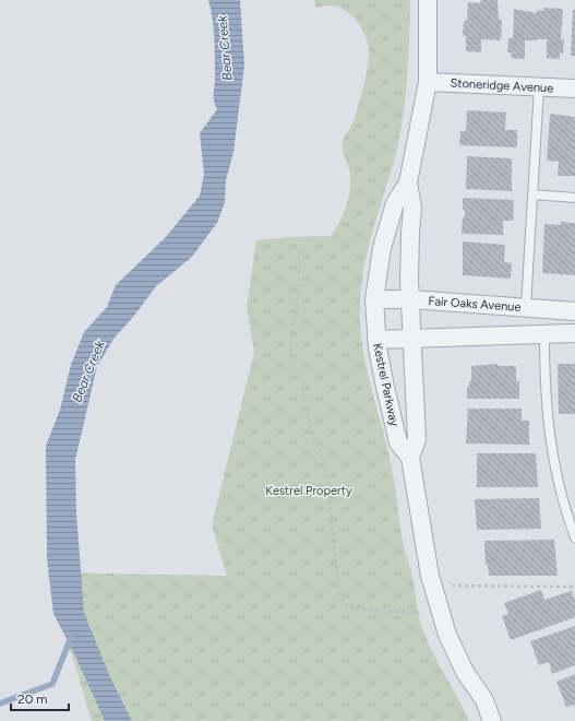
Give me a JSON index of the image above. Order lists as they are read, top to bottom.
{
  "streets": {
    "street": ["Stoneridge Avenue", "Fair Oaks Avenue", "Kestrel Parkway"]
  },
  "crossings": [
    ["Stoneridge Avenue", "Kestrel Parkway"],
    ["Fair Oaks Avenue", "Kestrel Parkway"]
  ],
  "water": ["Bear Creek"],
  "parks": ["Kestrel Property"],
  "scale_bar": "20 m"
}
